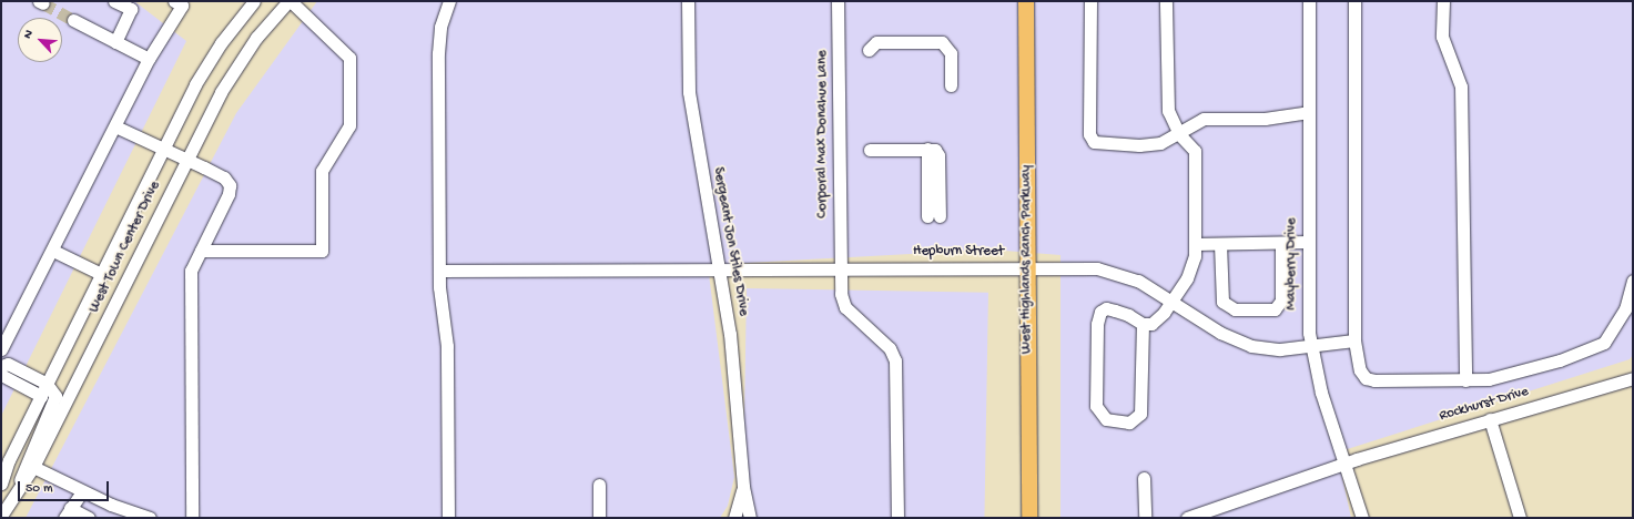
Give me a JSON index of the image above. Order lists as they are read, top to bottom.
{
  "streets": {
    "main road": ["West Highlands Ranch Parkway"],
    "street": [
      "Corporal Max Donahue Lane",
      "Sergeant Jon Stiles Drive",
      "West Town Center Drive",
      "Hepburn Street",
      "Mayberry Drive",
      "Rockhurst Drive"
    ]
  },
  "crossings": [
    ["Corporal Max Donahue Lane", "Hepburn Street"],
    ["Sergeant Jon Stiles Drive", "Hepburn Street"],
    ["Hepburn Street", "West Highlands Ranch Parkway"],
    ["Hepburn Street", "Mayberry Drive"],
    ["Mayberry Drive", "Rockhurst Drive"]
  ],
  "scale_bar": "50 m",
  "north": "top left"
}
